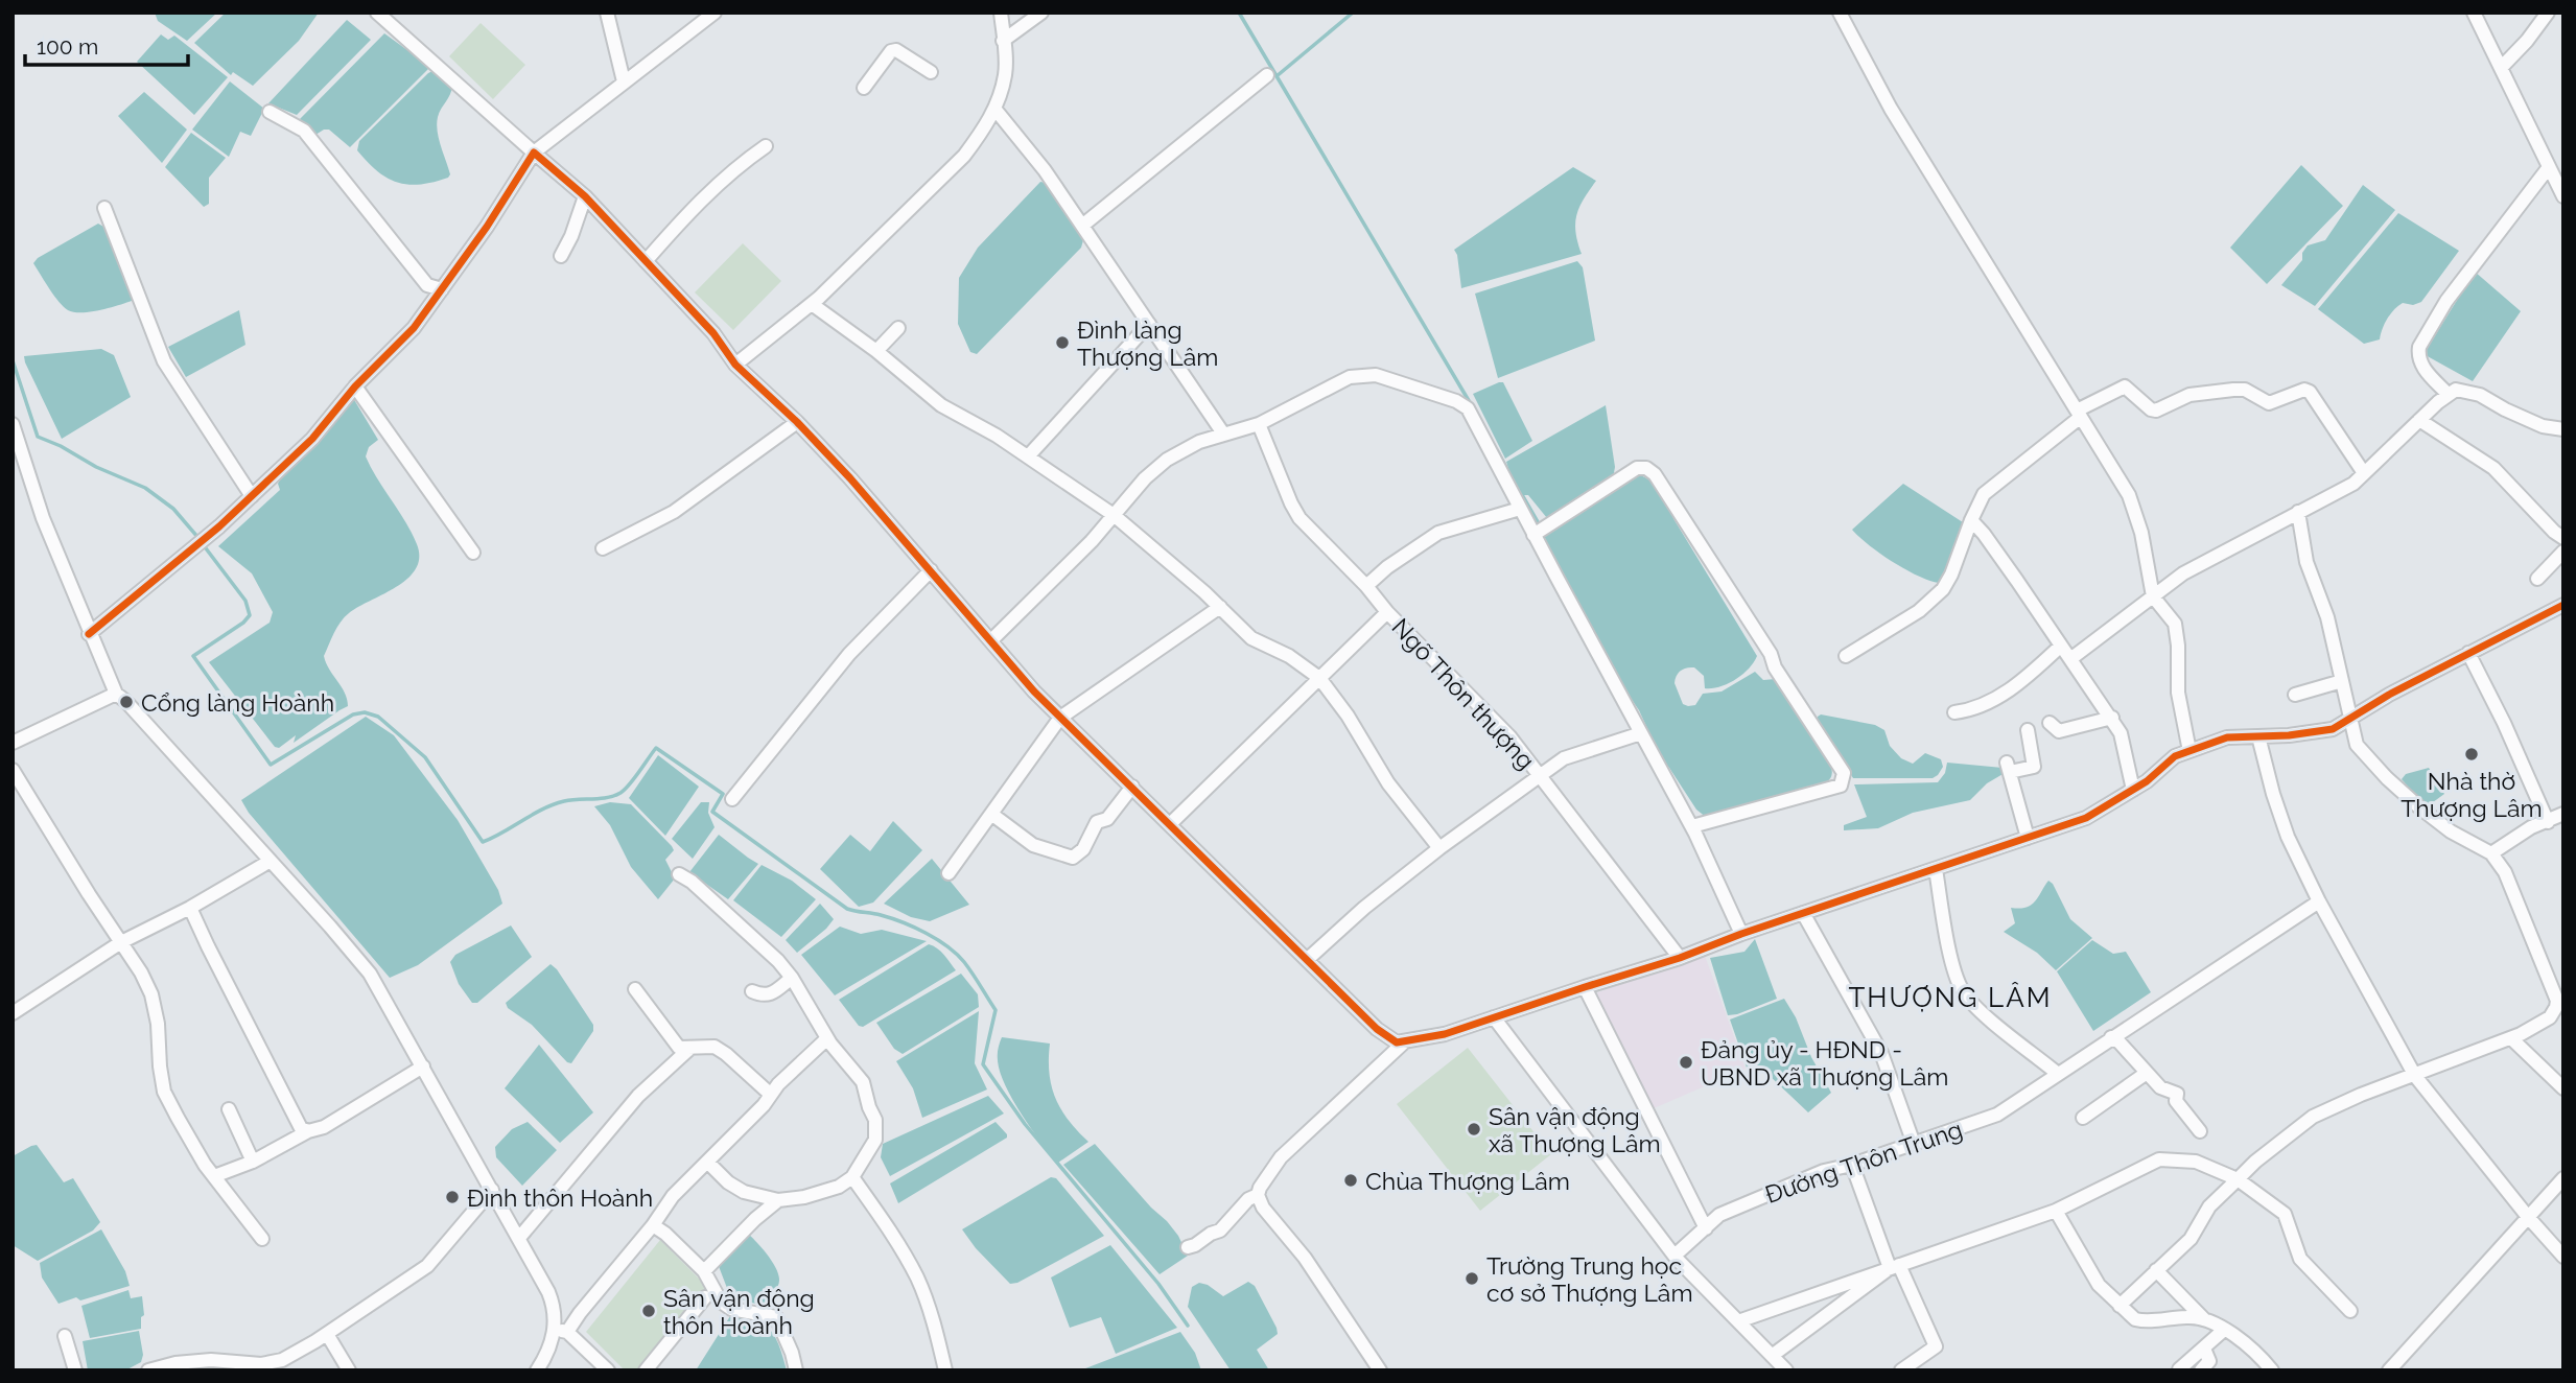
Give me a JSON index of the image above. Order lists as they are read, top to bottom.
{
  "streets": {
    "street": ["Ngõ Thôn thượng", "Đường Thôn Trung"]
  },
  "districts": ["THƯỢNG LÂM"],
  "places": [
    "Đình làng Thượng Lâm",
    "Cổng làng Hoành",
    "Nhà thờ Thượng Lâm",
    "Đảng ủy - HĐND - UBND xã Thượng Lâm",
    "Sân vận động xã Thượng Lâm",
    "Chùa Thượng Lâm",
    "Đình thôn Hoành",
    "Trường Trung học cơ sở Thượng Lâm",
    "Sân vận động thôn Hoành"
  ],
  "scale_bar": "100 m"
}
